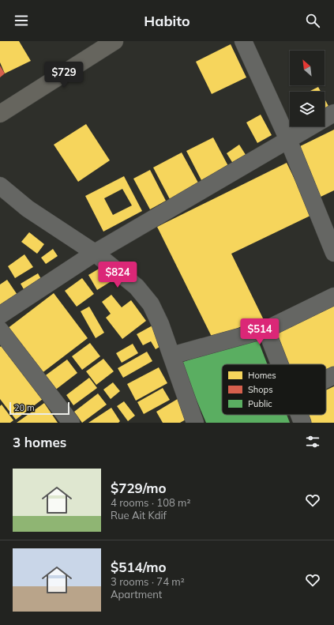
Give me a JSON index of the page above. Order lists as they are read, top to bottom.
{
  "legend": ["Homes", "Shops", "Public"],
  "scale_bar": "20 m",
  "north": "top left",
  "page": {
    "header": "Habito",
    "price": ["$729", "$824", "$514"],
    "scale": "20 m",
    "heading": "3 homes",
    "list": [
      {
        "name": "$729/mo",
        "note": "4 rooms · 108 m² · Rue Ait Kdif"
      },
      {
        "name": "$514/mo",
        "note": "3 rooms · 74 m² · Apartment"
      }
    ]
  }
}
